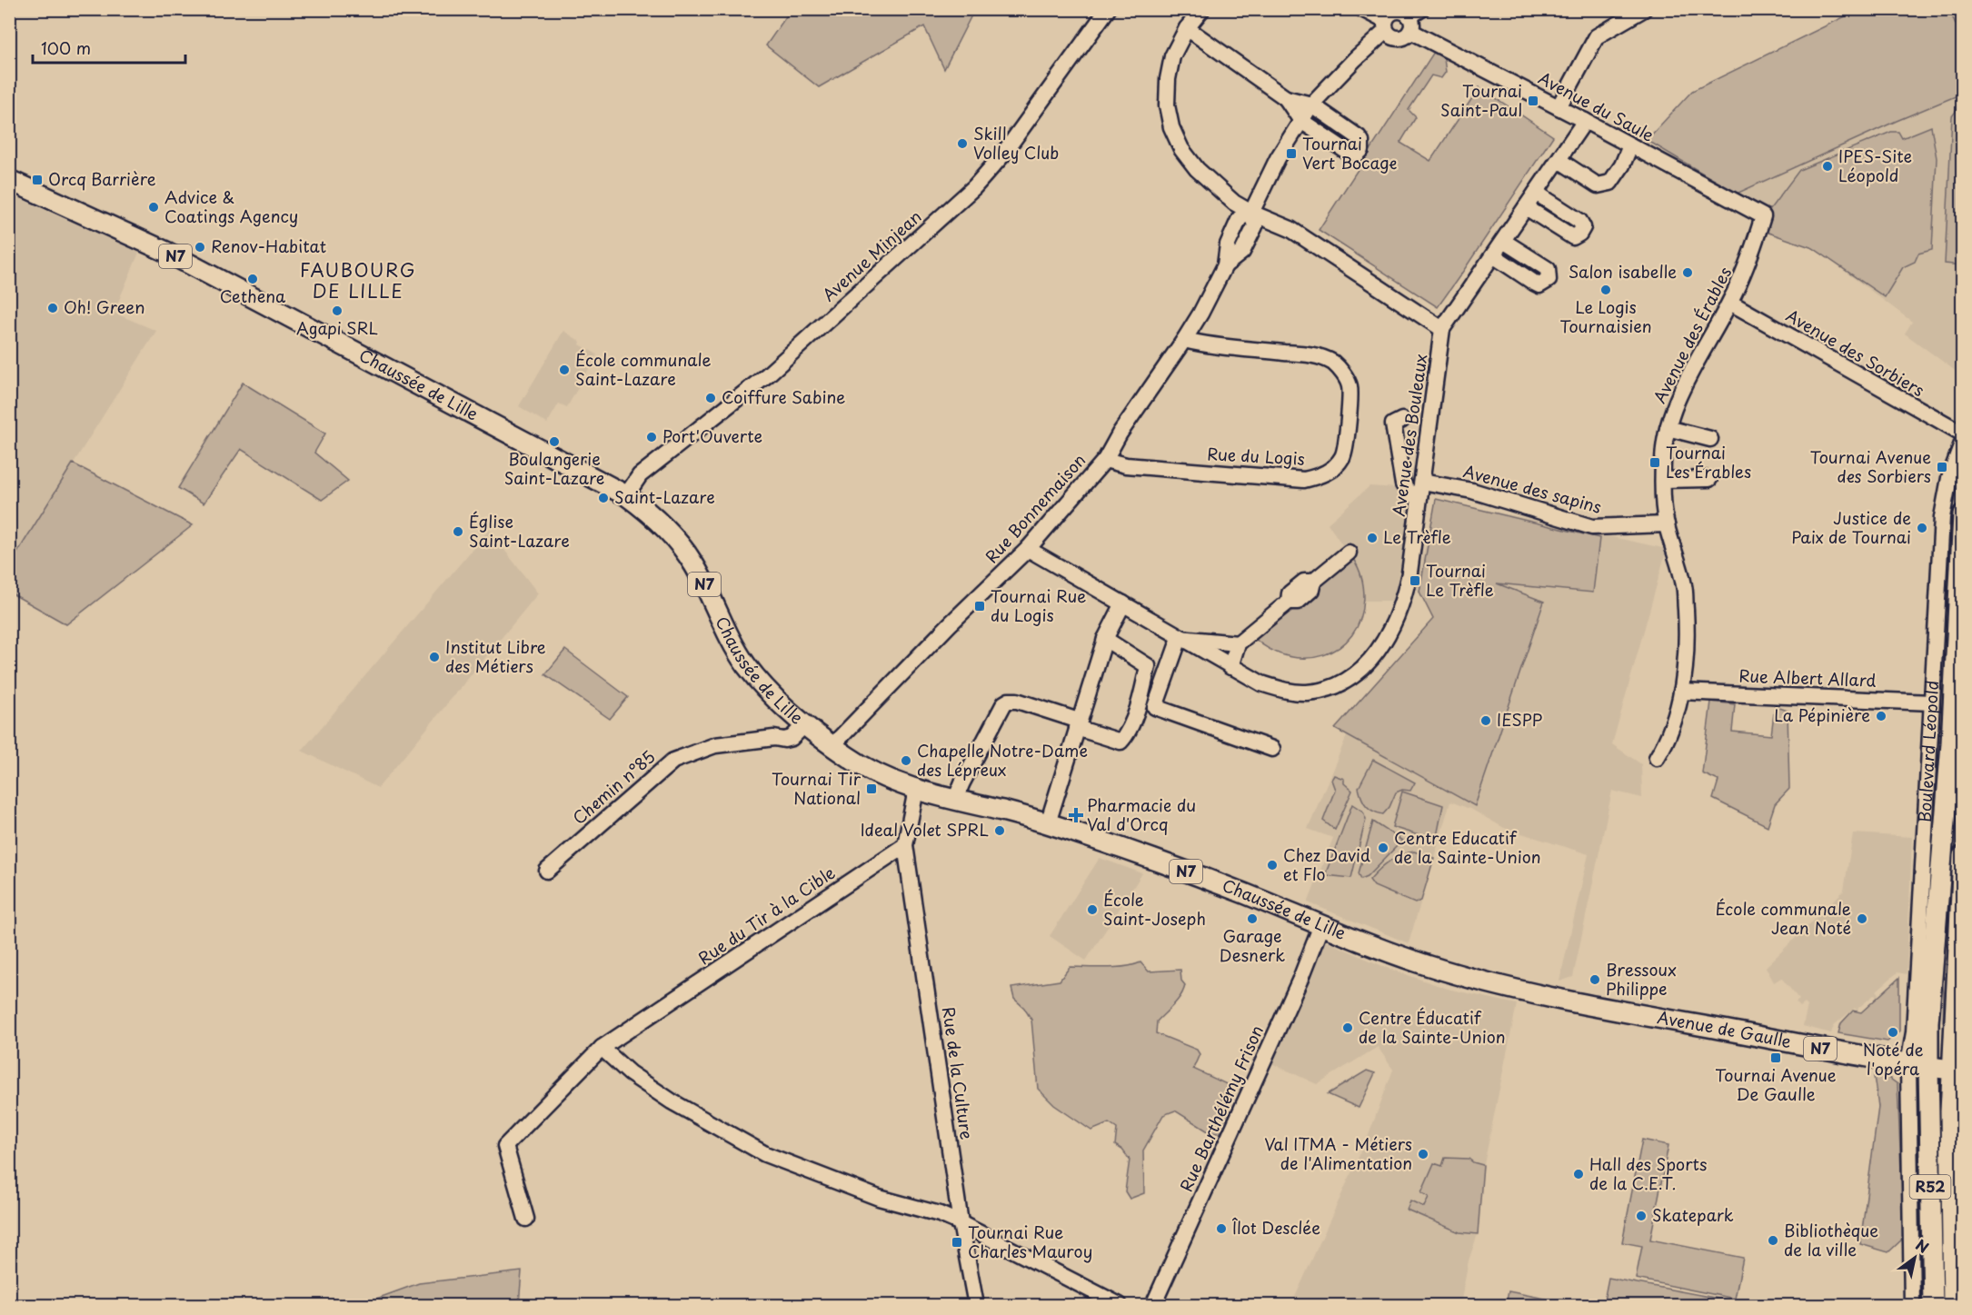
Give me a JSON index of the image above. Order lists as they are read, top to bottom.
{
  "streets": {
    "main road": [
      "N7",
      "Chaussée de Lille",
      "Boulevard Léopold",
      "Avenue de Gaulle",
      "R52"
    ],
    "street": [
      "Avenue du Saule",
      "Avenue Minjean",
      "Avenue des Érables",
      "Avenue des Sorbiers",
      "Avenue des Bouleaux",
      "Rue du Logis",
      "Avenue des sapins",
      "Rue Bonnemaison",
      "Rue Albert Allard",
      "Chemin n°85",
      "Rue du Tir à la Cible",
      "Rue de la Culture",
      "Rue Barthélémy Frison"
    ]
  },
  "crossings": [
    ["Avenue du Saule", "Avenue des Érables"],
    ["Avenue du Saule", "Avenue des Bouleaux"],
    ["Avenue du Saule", "Rue Bonnemaison"],
    ["Avenue Minjean", "Chaussée de Lille"],
    ["Avenue des Érables", "Avenue des Sorbiers"],
    ["Avenue des Érables", "Avenue des sapins"],
    ["Avenue des Érables", "Rue Albert Allard"],
    ["Chaussée de Lille", "Rue Bonnemaison"],
    ["Chaussée de Lille", "Chemin n°85"],
    ["Chaussée de Lille", "Avenue de Gaulle"],
    ["Chaussée de Lille", "Rue Barthélémy Frison"],
    ["Avenue des Bouleaux", "Avenue des sapins"],
    ["Avenue des Bouleaux", "Rue Bonnemaison"],
    ["Rue du Logis", "Rue Bonnemaison"],
    ["Rue Albert Allard", "Boulevard Léopold"],
    ["Boulevard Léopold", "Avenue de Gaulle"],
    ["Boulevard Léopold", "R52"],
    ["Rue du Tir à la Cible", "Rue de la Culture"],
    ["Avenue de Gaulle", "R52"]
  ],
  "districts": ["FAUBOURG DE LILLE"],
  "places": {
    "transit": [
      "Tournai Saint-Paul",
      "Tournai Vert Bocage",
      "Orcq Barrière",
      "Tournai Les Érables",
      "Tournai Avenue des Sorbiers",
      "Tournai Le Trèfle",
      "Tournai Rue du Logis",
      "Tournai Tir National",
      "Tournai Avenue De Gaulle",
      "Tournai Rue Charles Mauroy"
    ],
    "other": [
      "Skill Volley Club",
      "IPES-Site Léopold",
      "Advice & Coatings Agency",
      "Renov-Habitat",
      "Salon isabelle",
      "Cethena",
      "Le Logis Tournaisien",
      "Oh! Green",
      "Agapi SRL",
      "École communale Saint-Lazare",
      "Coiffure Sabine",
      "Port'Ouverte",
      "Boulangerie Saint-Lazare",
      "Saint-Lazare",
      "Justice de Paix de Tournai",
      "Église Saint-Lazare",
      "Le Trèfle",
      "Institut Libre des Métiers",
      "La Pépinière",
      "IESPP",
      "Chapelle Notre-Dame des Lépreux",
      "Ideal Volet SPRL",
      "Centre Educatif de la Sainte-Union",
      "Chez David et Flo",
      "École Saint-Joseph",
      "Garage Desnerk",
      "École communale Jean Noté",
      "Bressoux Philippe",
      "Centre Éducatif de la Sainte-Union",
      "Noté de l'opéra",
      "Val ITMA - Métiers de l'Alimentation",
      "Hall des Sports de la C.E.T.",
      "Skatepark",
      "Îlot Desclée",
      "Bibliothèque de la ville"
    ],
    "health": ["Pharmacie du Val d'Orcq"]
  },
  "scale_bar": "100 m",
  "north": "top right"
}
